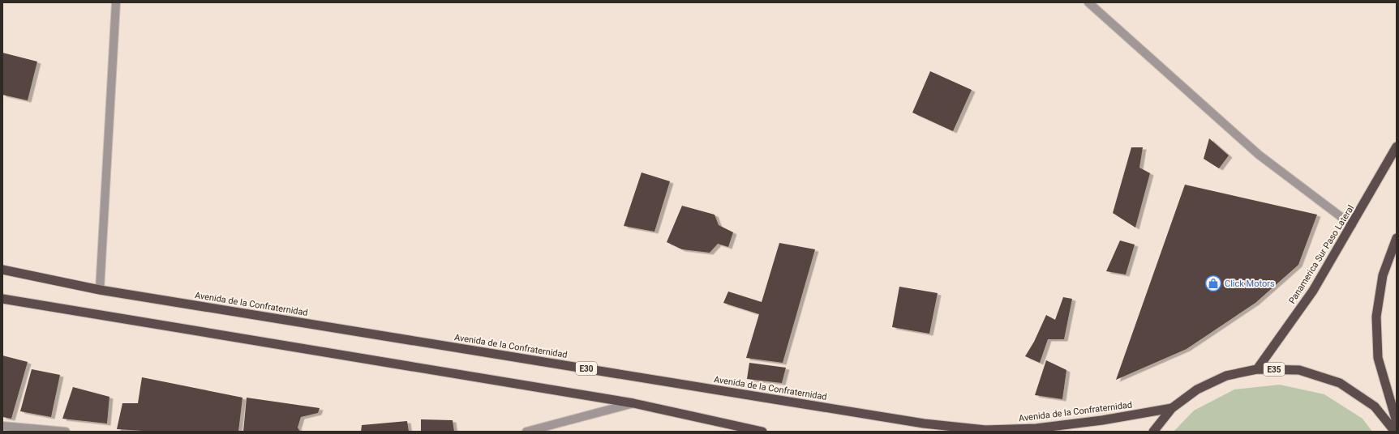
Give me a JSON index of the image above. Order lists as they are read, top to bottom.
{
  "streets": {
    "highway": [
      "Panamerica Sur Paso Lateral",
      "Avenida de la Confraternidad",
      "E30",
      "E35"
    ]
  },
  "crossings": [
    ["Panamerica Sur Paso Lateral", "E35"],
    ["Avenida de la Confraternidad", "E35"]
  ],
  "places": {
    "shop": ["Click Motors"]
  }
}
